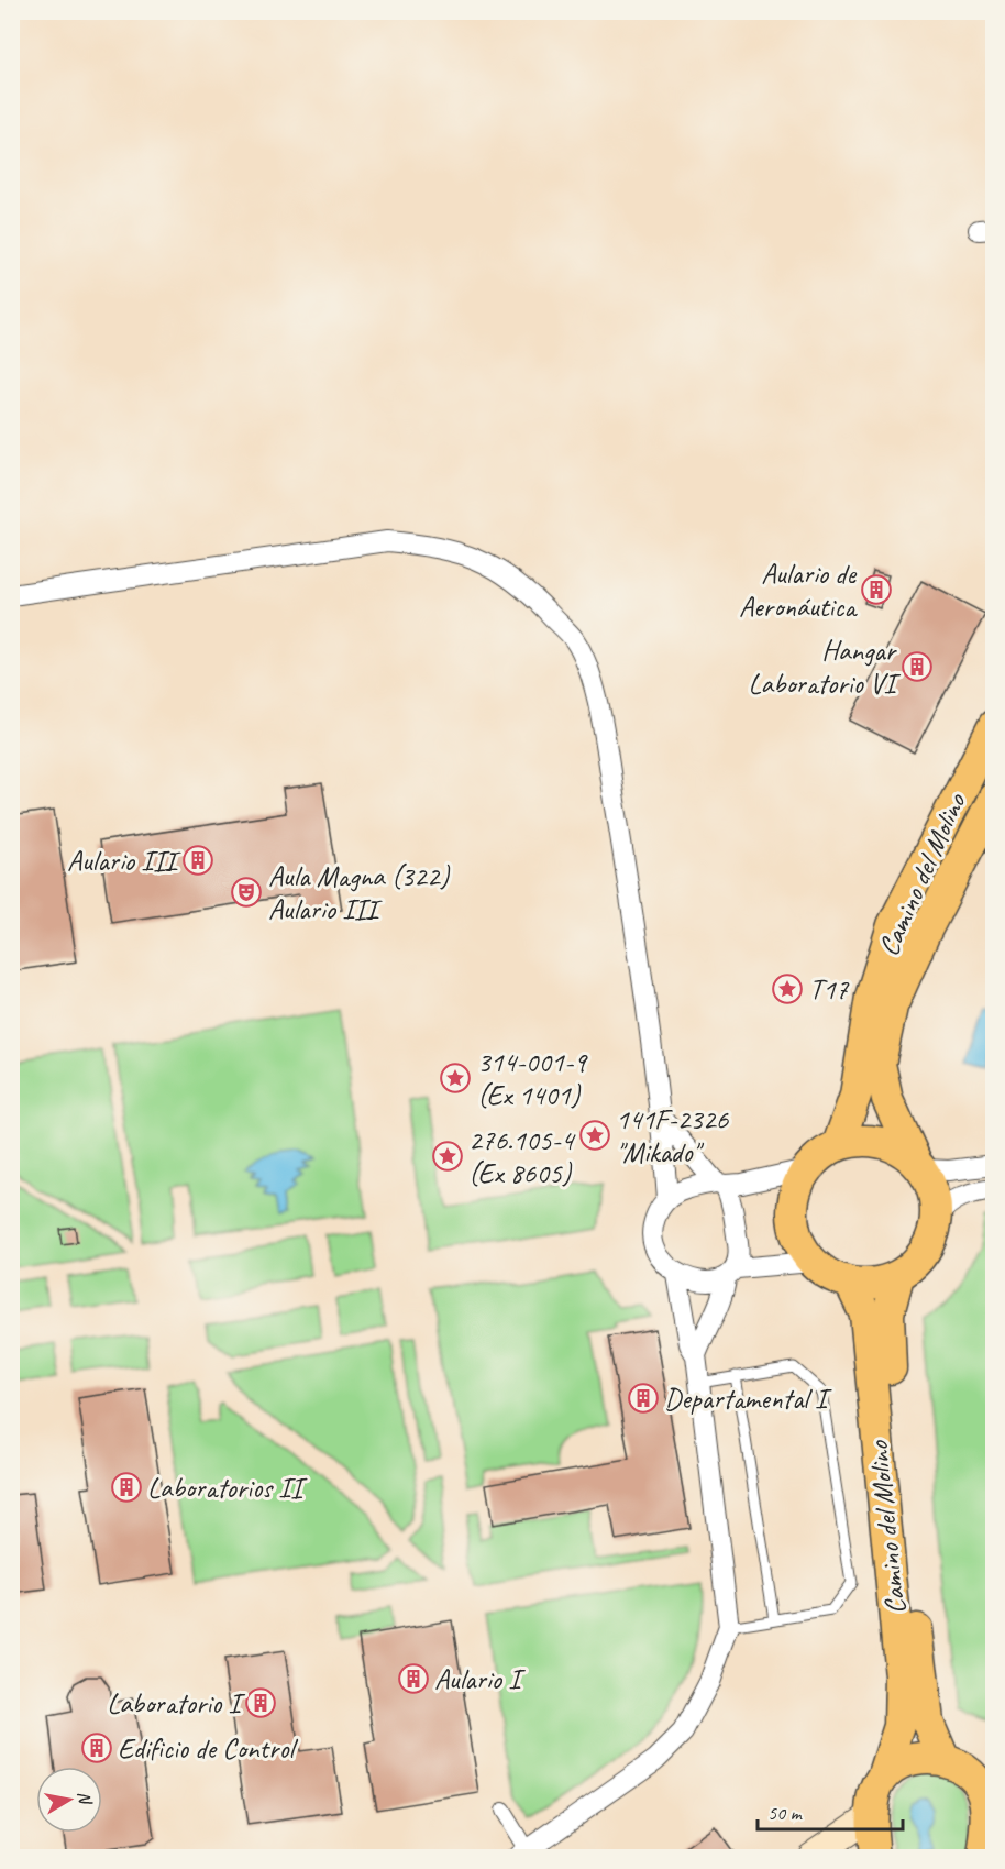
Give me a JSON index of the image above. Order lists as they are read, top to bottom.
{
  "streets": {
    "main road": ["Camino del Molino"]
  },
  "places": {
    "building": [
      "Aulario de Aeronáutica",
      "Hangar Laboratorio VI",
      "Aulario III",
      "Departamental I",
      "Laboratorios II",
      "Aulario I",
      "Laboratorio I",
      "Edificio de Control"
    ],
    "theatre": ["Aula Magna (322) Aulario III"],
    "place": [
      "T17",
      "314-001-9 (Ex 1401)",
      "141F-2326 \"Mikado\"",
      "276.105-4 (Ex 8605)"
    ]
  },
  "scale_bar": "50 m",
  "north": "right"
}
